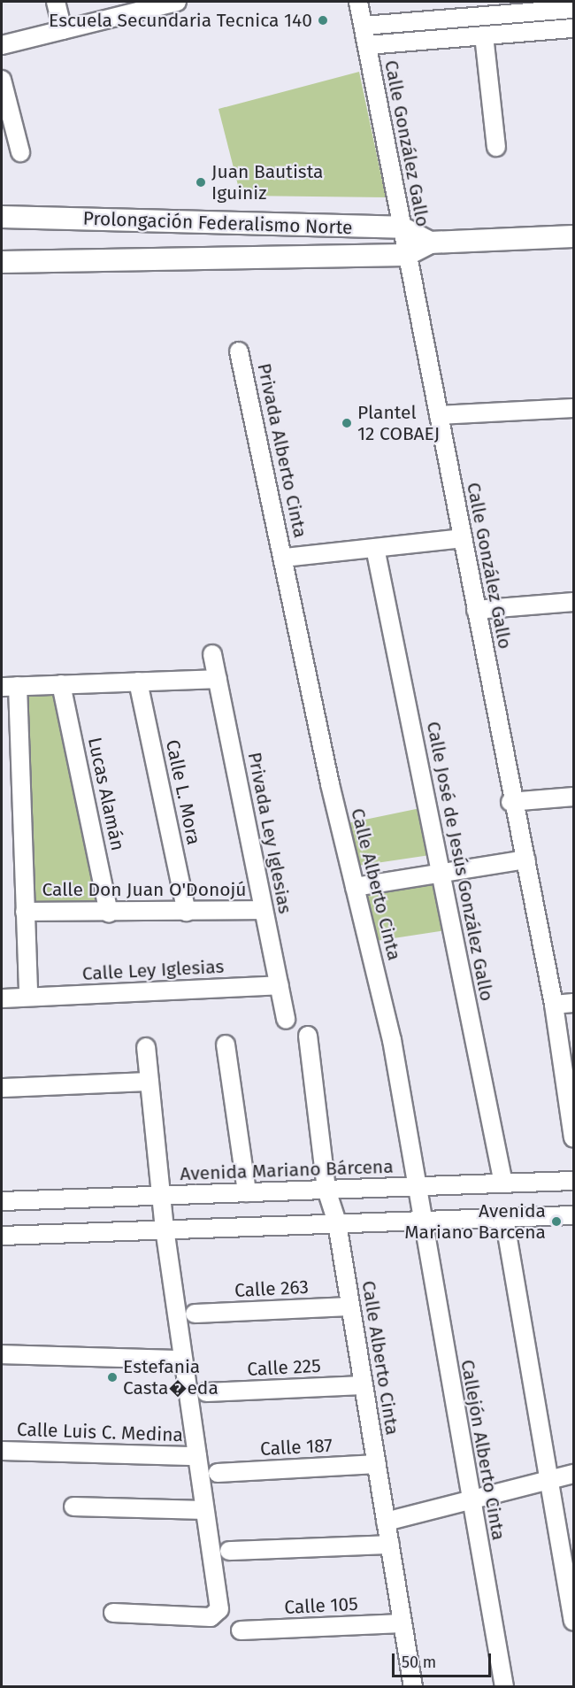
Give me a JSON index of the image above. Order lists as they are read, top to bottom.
{
  "streets": {
    "main road": ["Prolongación Federalismo Norte"],
    "street": [
      "Calle González Gallo",
      "Privada Alberto Cinta",
      "Calle L. Mora",
      "Lucas Alamán",
      "Privada Ley Iglesias",
      "Calle José de Jesús González Gallo",
      "Calle Alberto Cinta",
      "Calle Don Juan O'Donojú",
      "Calle Ley Iglesias",
      "Avenida Mariano Bárcena",
      "Calle 263",
      "Calle 225",
      "Calle Luis C. Medina",
      "Calle 187",
      "Callejón Alberto Cinta",
      "Calle 105"
    ]
  },
  "crossings": [
    ["Calle González Gallo", "Prolongación Federalismo Norte"],
    ["Privada Alberto Cinta", "Calle Alberto Cinta"],
    ["Calle L. Mora", "Calle Don Juan O'Donojú"],
    ["Lucas Alamán", "Calle Don Juan O'Donojú"],
    ["Privada Ley Iglesias", "Calle Don Juan O'Donojú"],
    ["Privada Ley Iglesias", "Calle Ley Iglesias"],
    ["Calle José de Jesús González Gallo", "Avenida Mariano Bárcena"],
    ["Calle Alberto Cinta", "Avenida Mariano Bárcena"],
    ["Calle Alberto Cinta", "Calle 263"],
    ["Calle Alberto Cinta", "Calle 225"],
    ["Calle Alberto Cinta", "Calle 187"],
    ["Calle Alberto Cinta", "Callejón Alberto Cinta"],
    ["Calle Alberto Cinta", "Calle 105"]
  ],
  "places": [
    "Escuela Secundaria Tecnica 140",
    "Juan Bautista Iguiniz",
    "Plantel 12 COBAEJ",
    "Avenida Mariano Barcena",
    "Estefania Casta�eda"
  ],
  "scale_bar": "50 m"
}
